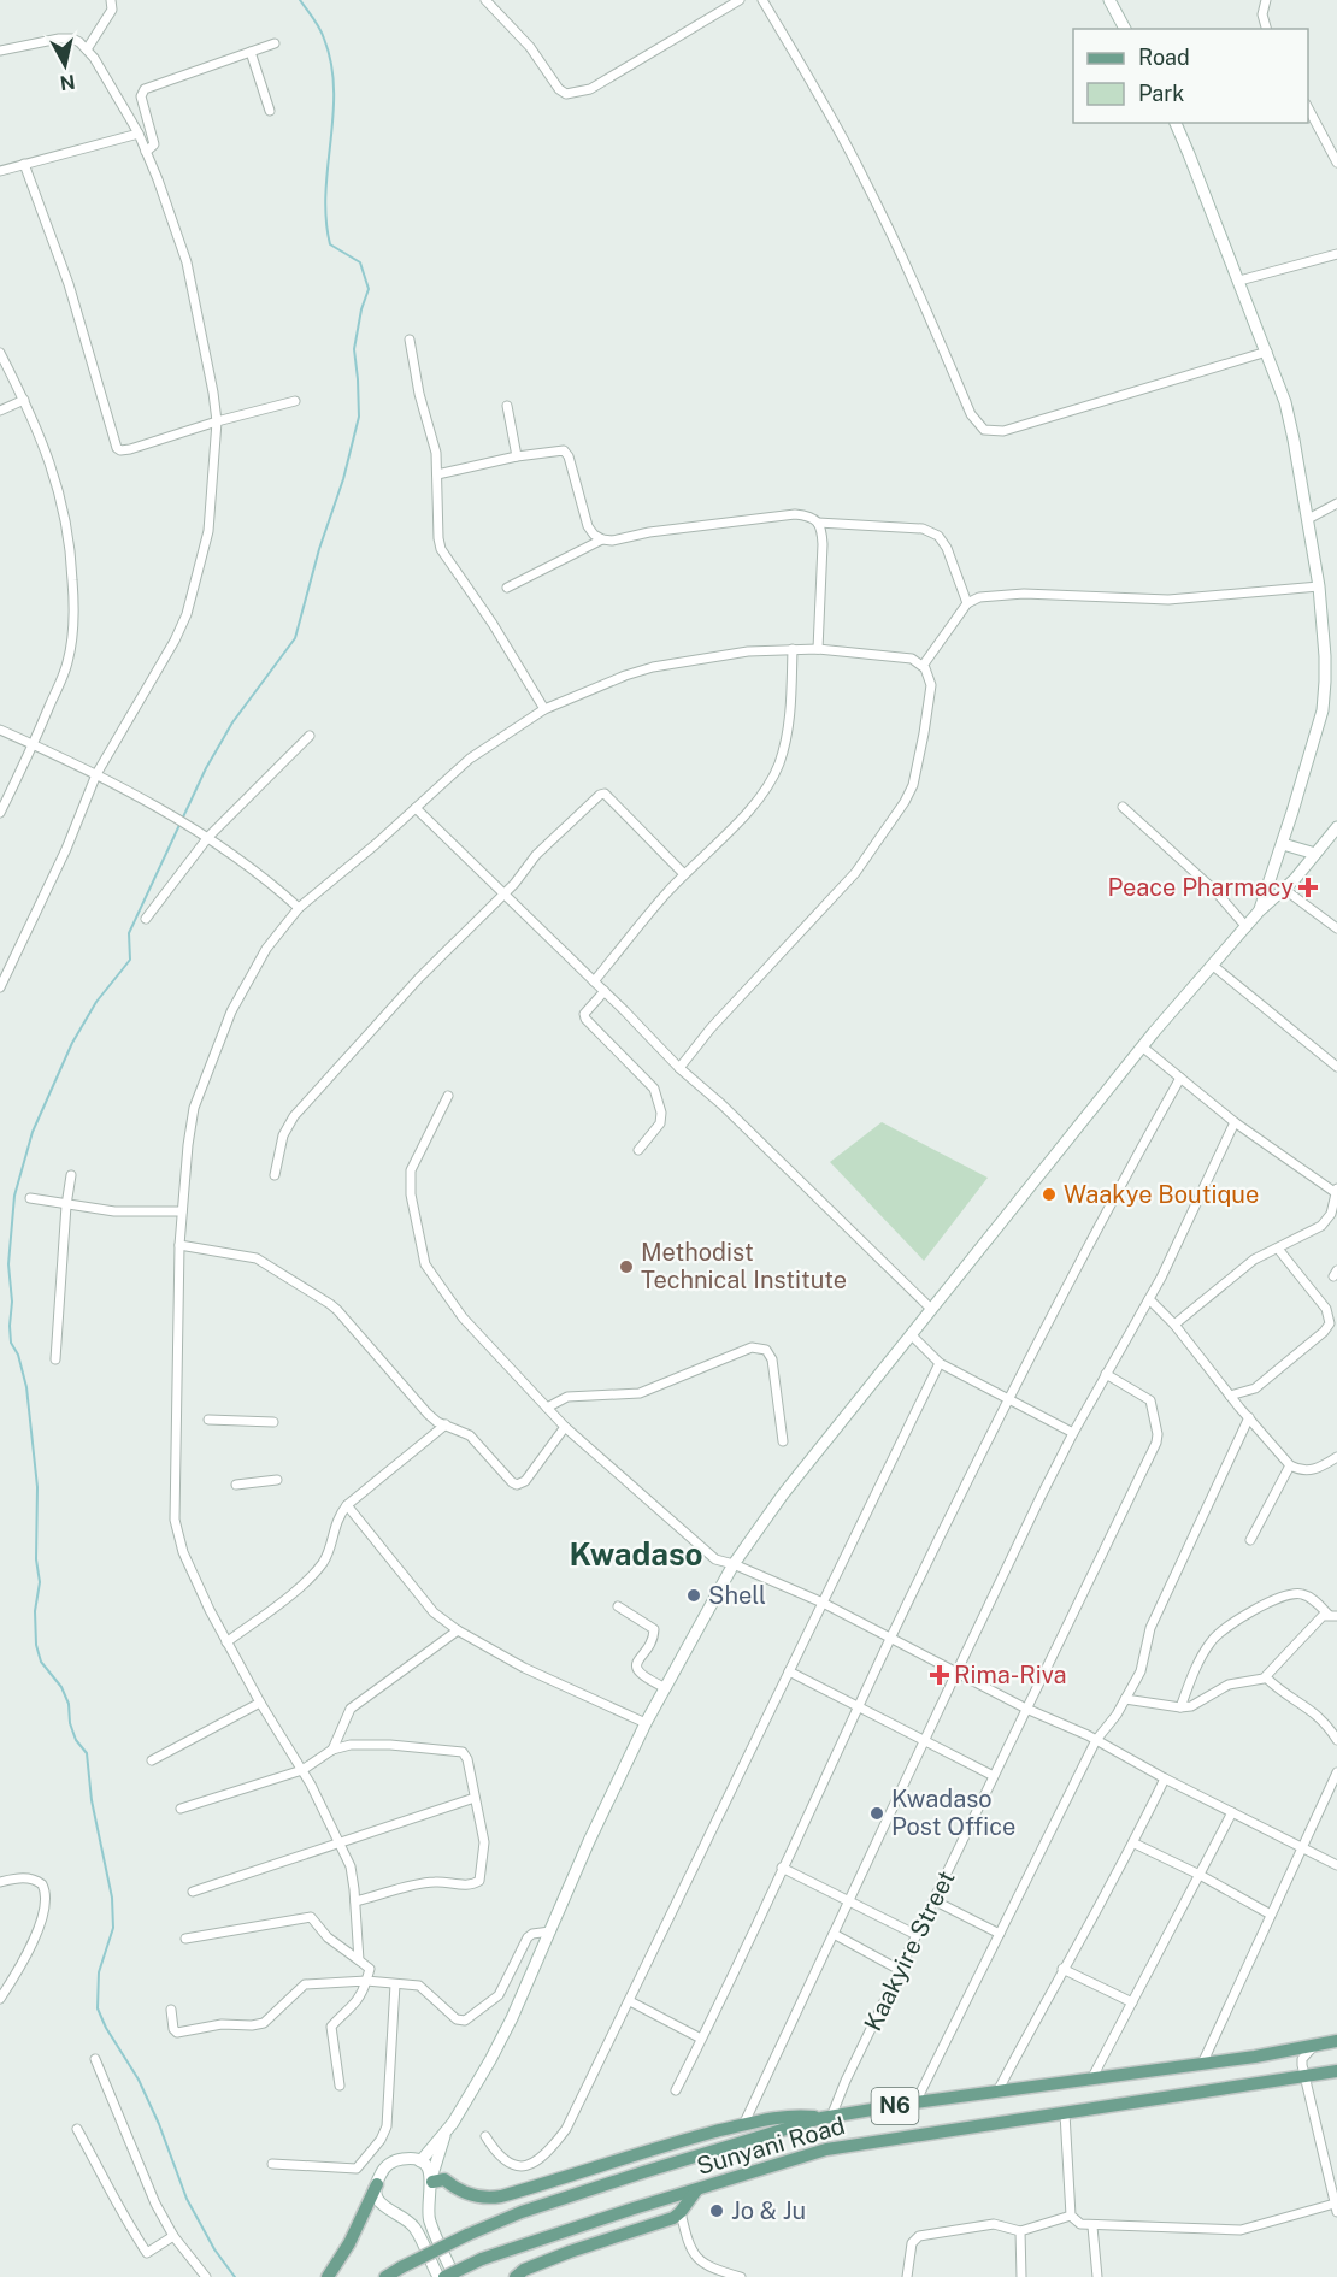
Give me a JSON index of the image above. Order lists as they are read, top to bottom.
{
  "streets": {
    "main road": ["N6", "Sunyani Road"],
    "street": ["Kaakyire Street"]
  },
  "crossings": [
    ["Kaakyire Street", "N6"]
  ],
  "districts": ["Kwadaso"],
  "places": {
    "health": ["Peace Pharmacy", "Rima-Riva"],
    "other": [
      "Waakye Boutique",
      "Methodist Technical Institute",
      "Shell",
      "Kwadaso Post Office",
      "Jo & Ju"
    ]
  },
  "legend": ["Road", "Park"],
  "north": "bottom"
}
